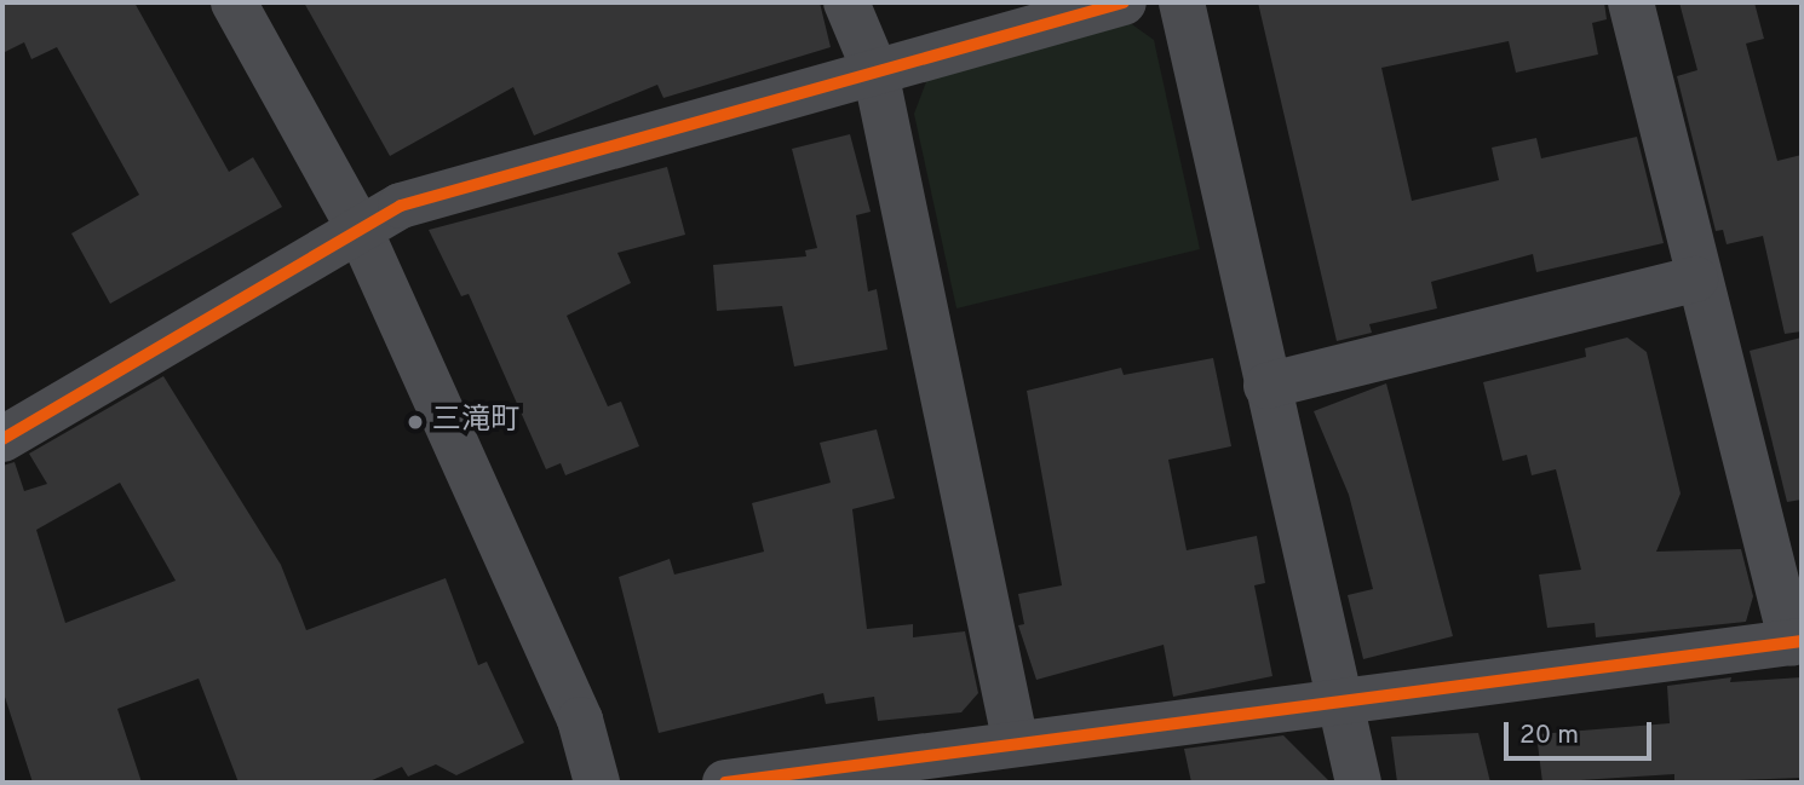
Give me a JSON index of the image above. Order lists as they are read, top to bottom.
{
  "places": ["三滝町"],
  "scale_bar": "20 m"
}
